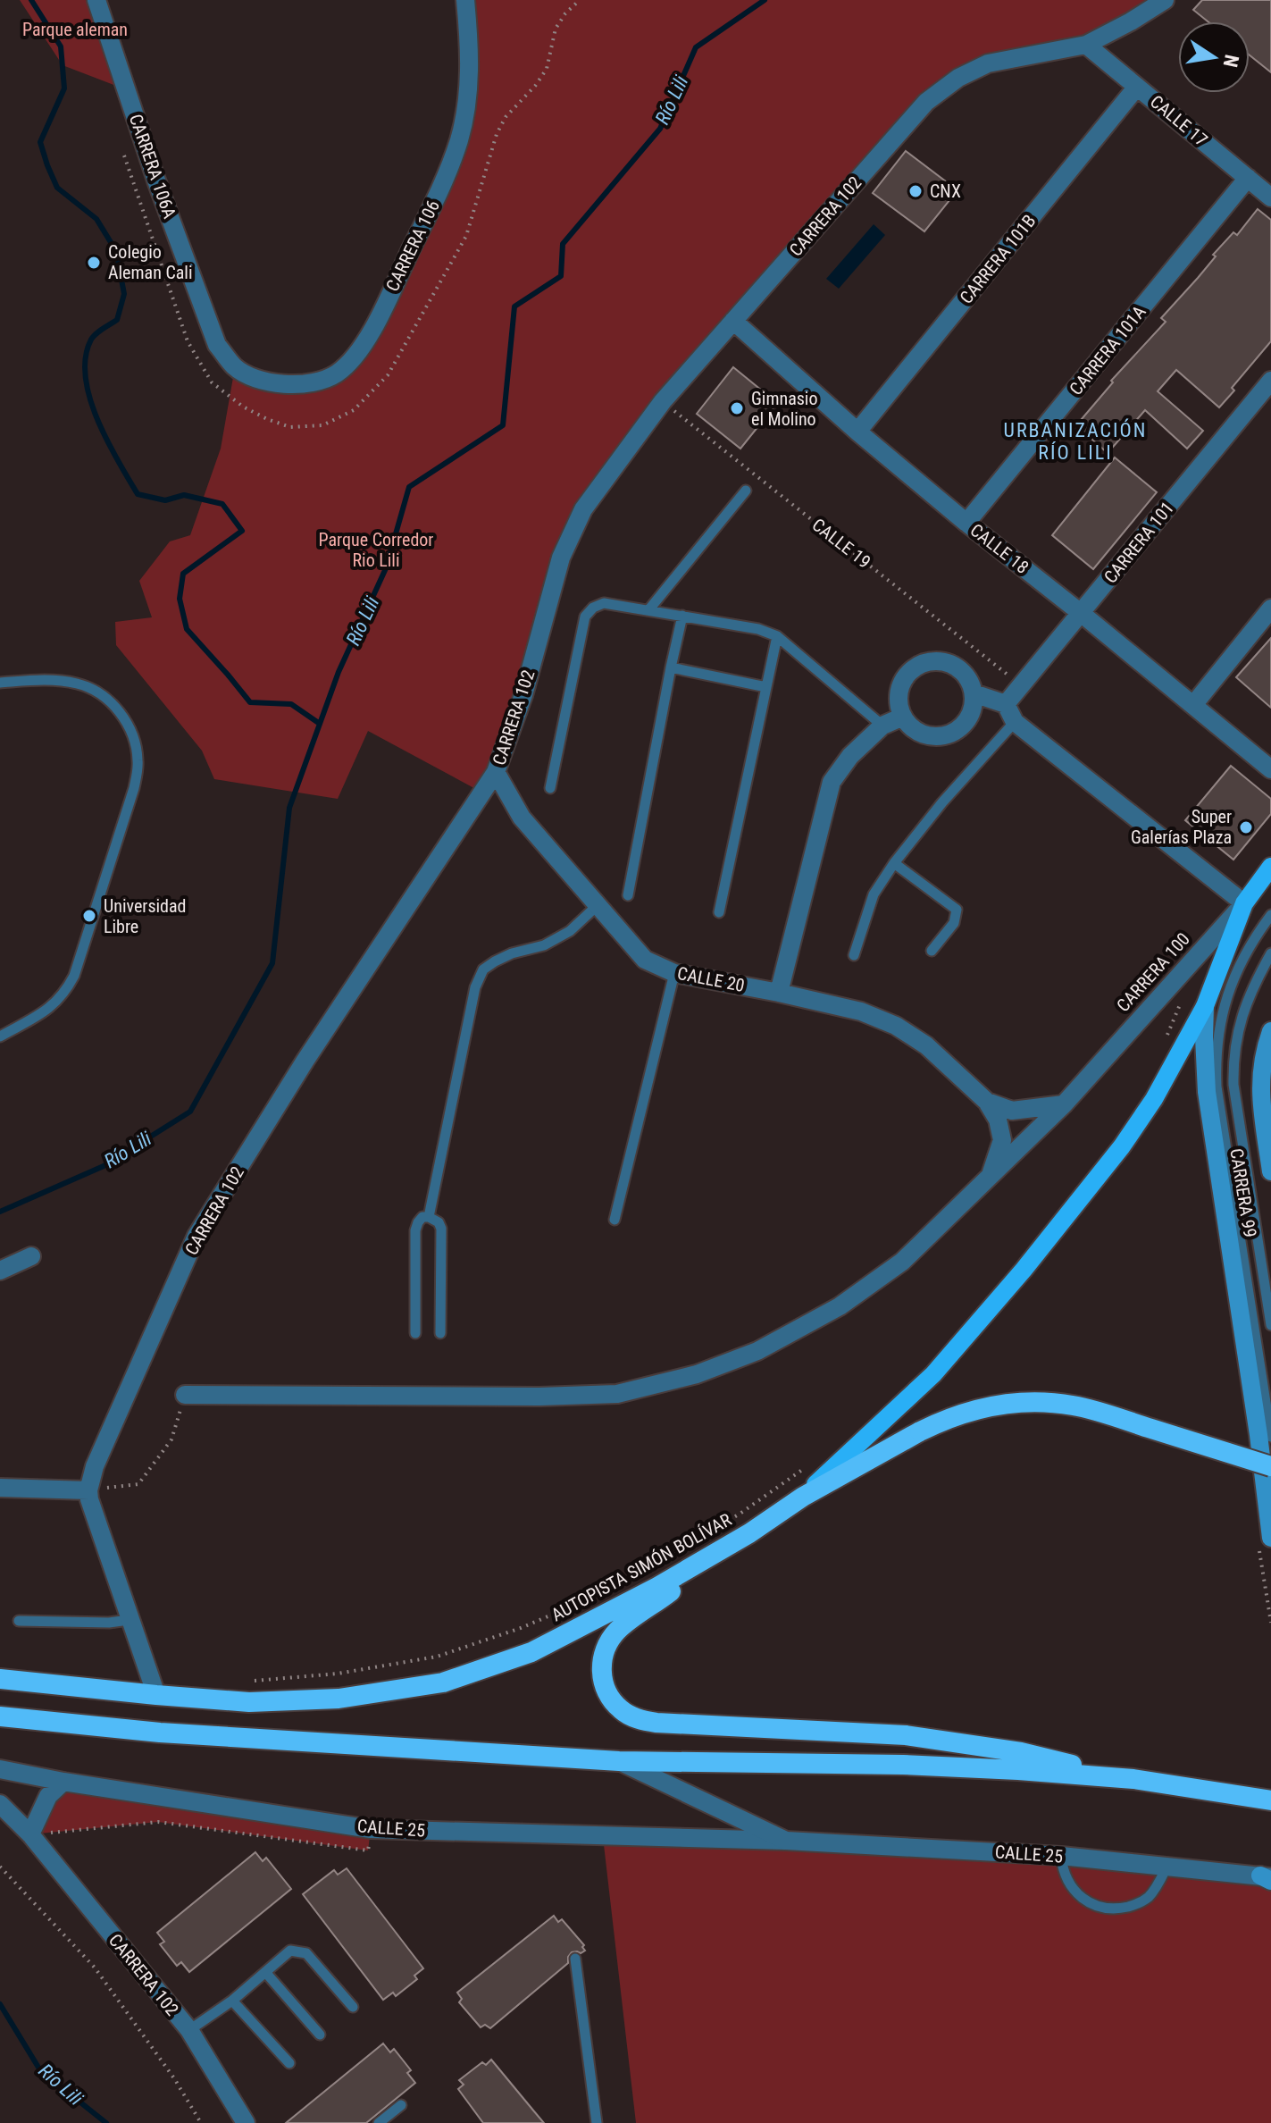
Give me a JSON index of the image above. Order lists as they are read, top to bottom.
{
  "streets": {
    "highway": ["AUTOPISTA SIMÓN BOLÍVAR"],
    "main road": ["CARRERA 100", "CARRERA 99"],
    "street": [
      "CALLE 17",
      "CARRERA 106A",
      "CARRERA 102",
      "CARRERA 106",
      "CARRERA 101B",
      "CARRERA 101A",
      "CARRERA 101",
      "CALLE 18",
      "CALLE 20",
      "CALLE 25"
    ],
    "path": ["CALLE 19"]
  },
  "crossings": [
    ["CALLE 17", "CARRERA 102"],
    ["CALLE 17", "CARRERA 101B"],
    ["CALLE 17", "CARRERA 101A"],
    ["CARRERA 106A", "CARRERA 106"],
    ["CARRERA 102", "CALLE 19"],
    ["CARRERA 102", "CALLE 18"],
    ["CARRERA 102", "CALLE 20"],
    ["CARRERA 101B", "CALLE 18"],
    ["CARRERA 101A", "CALLE 18"],
    ["CARRERA 101", "CALLE 19"],
    ["CARRERA 101", "CALLE 18"],
    ["CARRERA 100", "CALLE 20"],
    ["CARRERA 100", "CARRERA 99"]
  ],
  "districts": ["URBANIZACIÓN RÍO LILI"],
  "water": ["Río Lili"],
  "parks": ["Parque aleman", "Parque Corredor Rio Lili"],
  "places": [
    "CNX",
    "Colegio Aleman Cali",
    "Gimnasio el Molino",
    "Super Galerías Plaza",
    "Universidad Libre"
  ],
  "north": "right"
}
